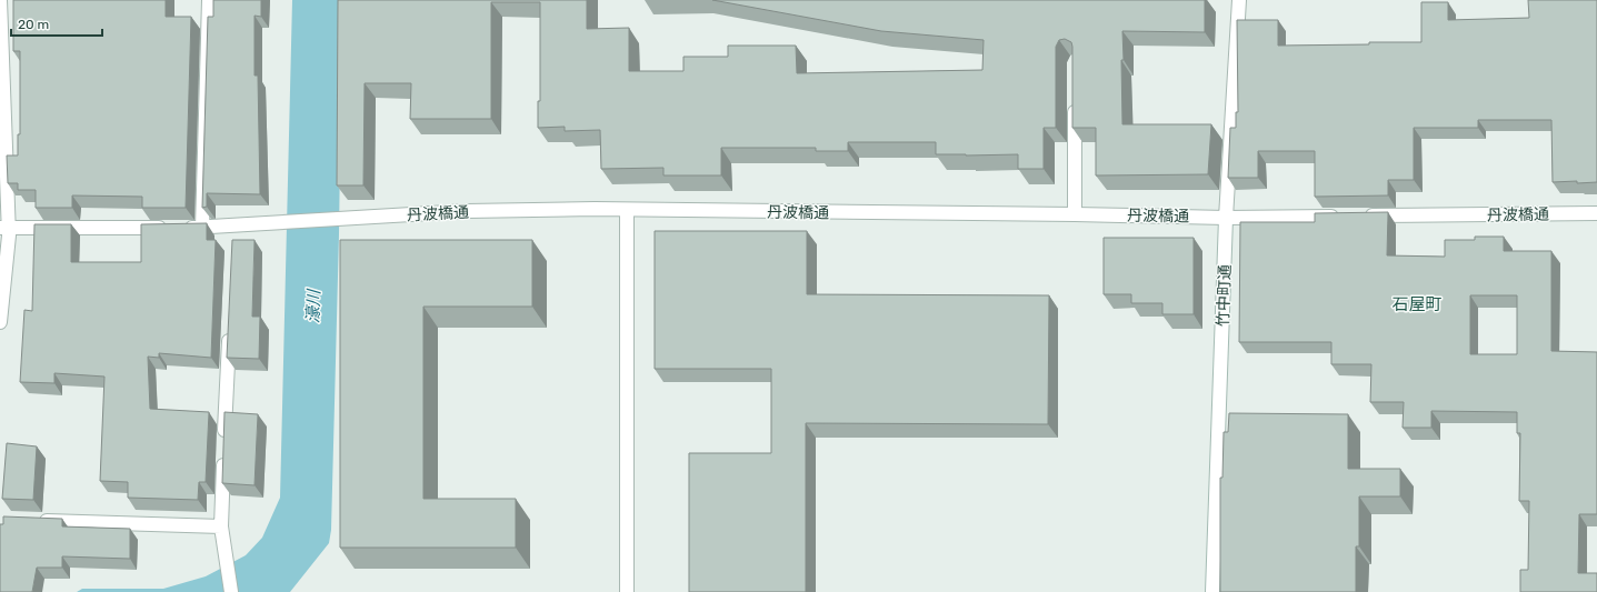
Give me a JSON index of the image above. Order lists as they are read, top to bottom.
{
  "streets": {
    "street": ["丹波橋通", "竹中町通"]
  },
  "crossings": [
    ["丹波橋通", "竹中町通"]
  ],
  "districts": ["石屋町"],
  "water": ["濠川"],
  "scale_bar": "20 m"
}
